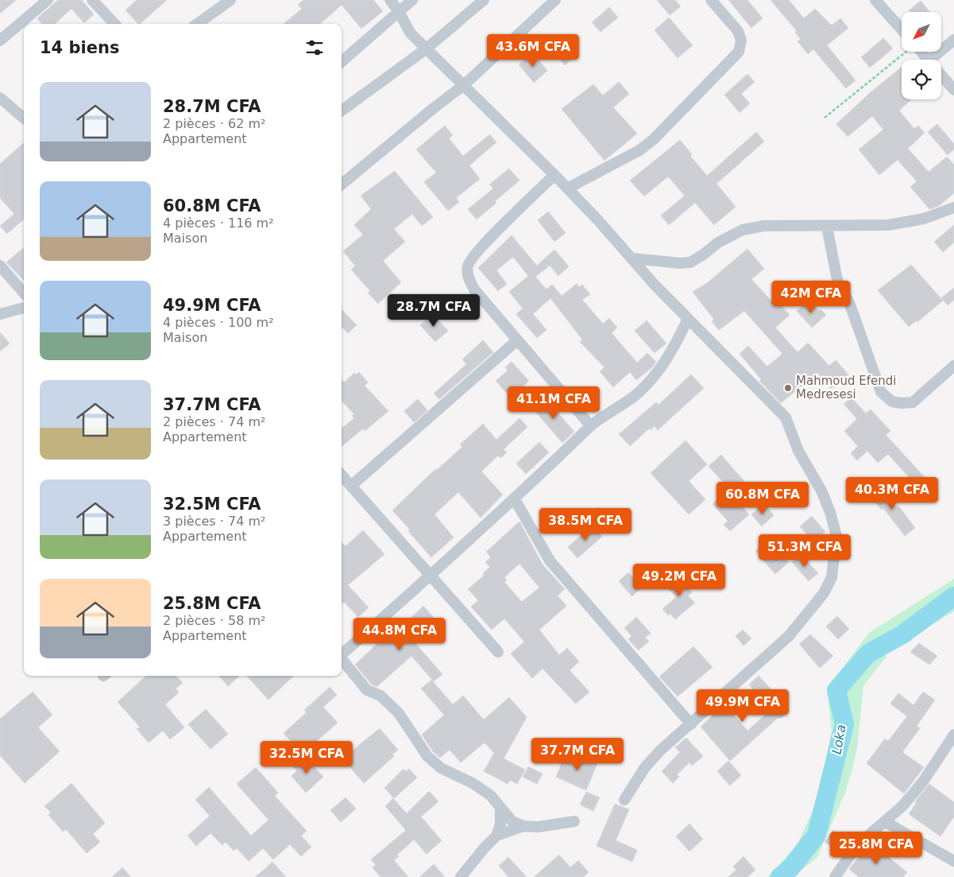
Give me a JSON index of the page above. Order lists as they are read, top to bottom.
{
  "water": ["Loka"],
  "places": ["Mahmoud Efendi Medresesi"],
  "north": "bottom left",
  "page": {
    "heading": "14 biens",
    "price": [
      "43.6M CFA",
      "42M CFA",
      "28.7M CFA",
      "41.1M CFA",
      "40.3M CFA",
      "60.8M CFA",
      "38.5M CFA",
      "51.3M CFA",
      "49.2M CFA",
      "44.8M CFA",
      "49.9M CFA",
      "37.7M CFA",
      "32.5M CFA",
      "25.8M CFA"
    ],
    "list": [
      {
        "name": "28.7M CFA",
        "note": "2 pièces · 62 m² · Appartement"
      },
      {
        "name": "60.8M CFA",
        "note": "4 pièces · 116 m² · Maison"
      },
      {
        "name": "49.9M CFA",
        "note": "4 pièces · 100 m² · Maison"
      },
      {
        "name": "37.7M CFA",
        "note": "2 pièces · 74 m² · Appartement"
      },
      {
        "name": "32.5M CFA",
        "note": "3 pièces · 74 m² · Appartement"
      },
      {
        "name": "25.8M CFA",
        "note": "2 pièces · 58 m² · Appartement"
      }
    ]
  }
}
